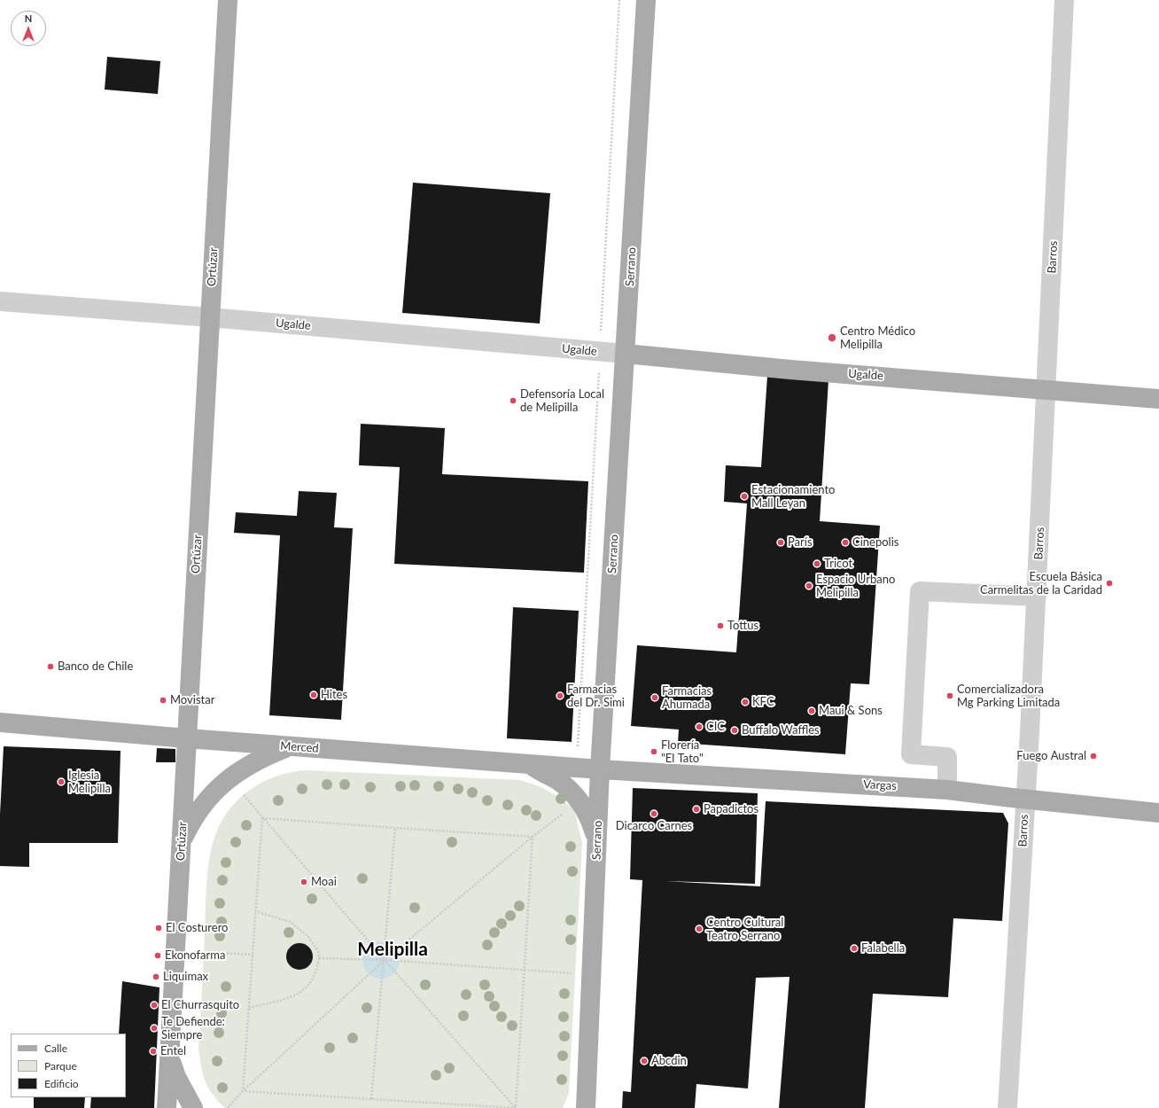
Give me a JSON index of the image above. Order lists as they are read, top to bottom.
{
  "streets": {
    "main road": [
      "Ortúzar",
      "Serrano",
      "Ugalde",
      "Merced",
      "Vargas"
    ],
    "street": ["Barros"]
  },
  "crossings": [
    ["Barros", "Ugalde"],
    ["Barros", "Vargas"],
    ["Ortúzar", "Ugalde"],
    ["Ortúzar", "Merced"],
    ["Serrano", "Ugalde"],
    ["Serrano", "Merced"],
    ["Serrano", "Vargas"],
    ["Merced", "Vargas"]
  ],
  "districts": ["Melipilla"],
  "places": [
    "Centro Médico Melipilla",
    "Defensoría Local de Melipilla",
    "Estacionamiento Mall Leyan",
    "París",
    "Cinepolis",
    "Tricot",
    "Escuela Básica Carmelitas de la Caridad",
    "Espacio Urbano Melipilla",
    "Tottus",
    "Banco de Chile",
    "Hites",
    "Farmacias del Dr. Simi",
    "Comercializadora Mg Parking Limitada",
    "Farmacias Ahumada",
    "Movistar",
    "KFC",
    "Maui & Sons",
    "CIC",
    "Buffalo Waffles",
    "Florería \"El Tato\"",
    "Fuego Austral",
    "Iglesia Melipilla",
    "Papadictos",
    "Dicarco Carnes",
    "Moai",
    "El Costurero",
    "Centro Cultural Teatro Serrano",
    "Falabella",
    "Ekonofarma",
    "Liquimax",
    "El Churrasquito",
    "Te Defiende: Siempre",
    "Entel",
    "Abcdin"
  ],
  "legend": ["Calle", "Parque", "Edificio"],
  "north": "top"
}
